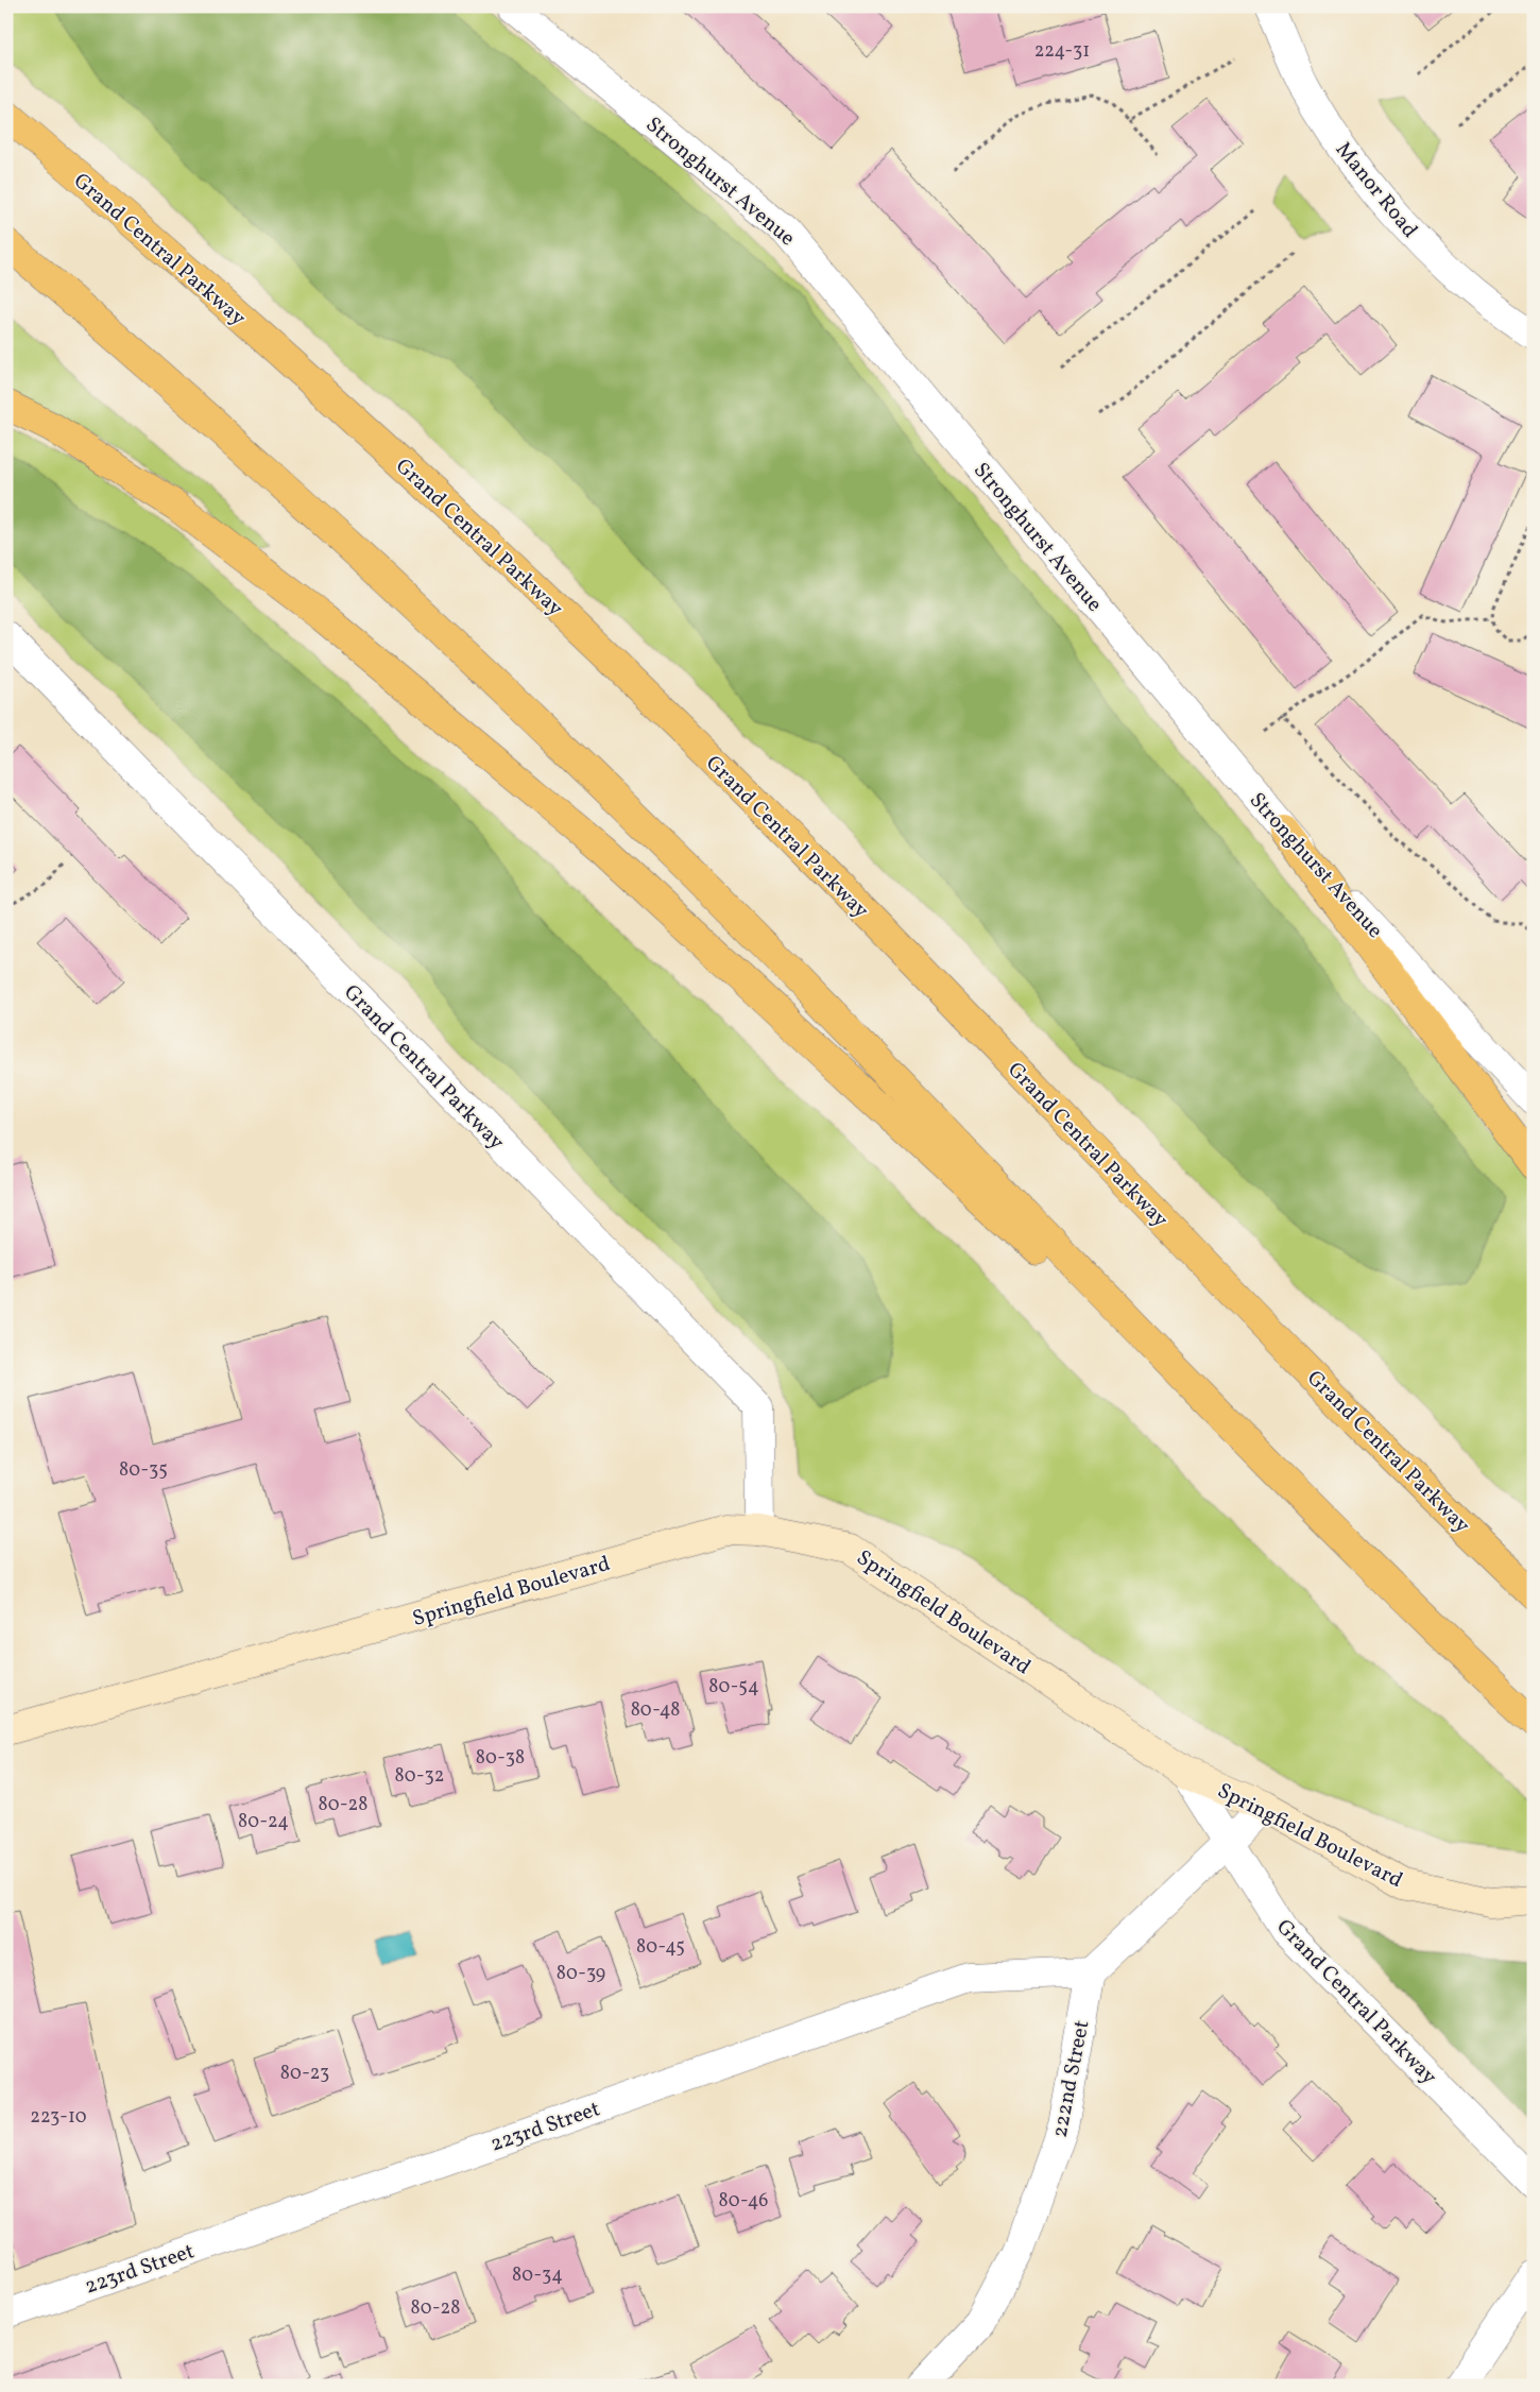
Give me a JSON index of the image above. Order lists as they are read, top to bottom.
{
  "streets": {
    "highway": ["Grand Central Parkway"],
    "main road": ["Springfield Boulevard"],
    "street": [
      "Stronghurst Avenue",
      "Manor Road",
      "222nd Street",
      "223rd Street"
    ]
  },
  "crossings": [
    ["Grand Central Parkway", "Springfield Boulevard"],
    ["222nd Street", "223rd Street"]
  ],
  "house_numbers": [
    "224-31",
    "80-35",
    "80-54",
    "80-48",
    "80-38",
    "80-32",
    "80-28",
    "80-24",
    "80-45",
    "80-39",
    "80-23",
    "223-10",
    "80-46",
    "80-34",
    "80-28"
  ]
}
